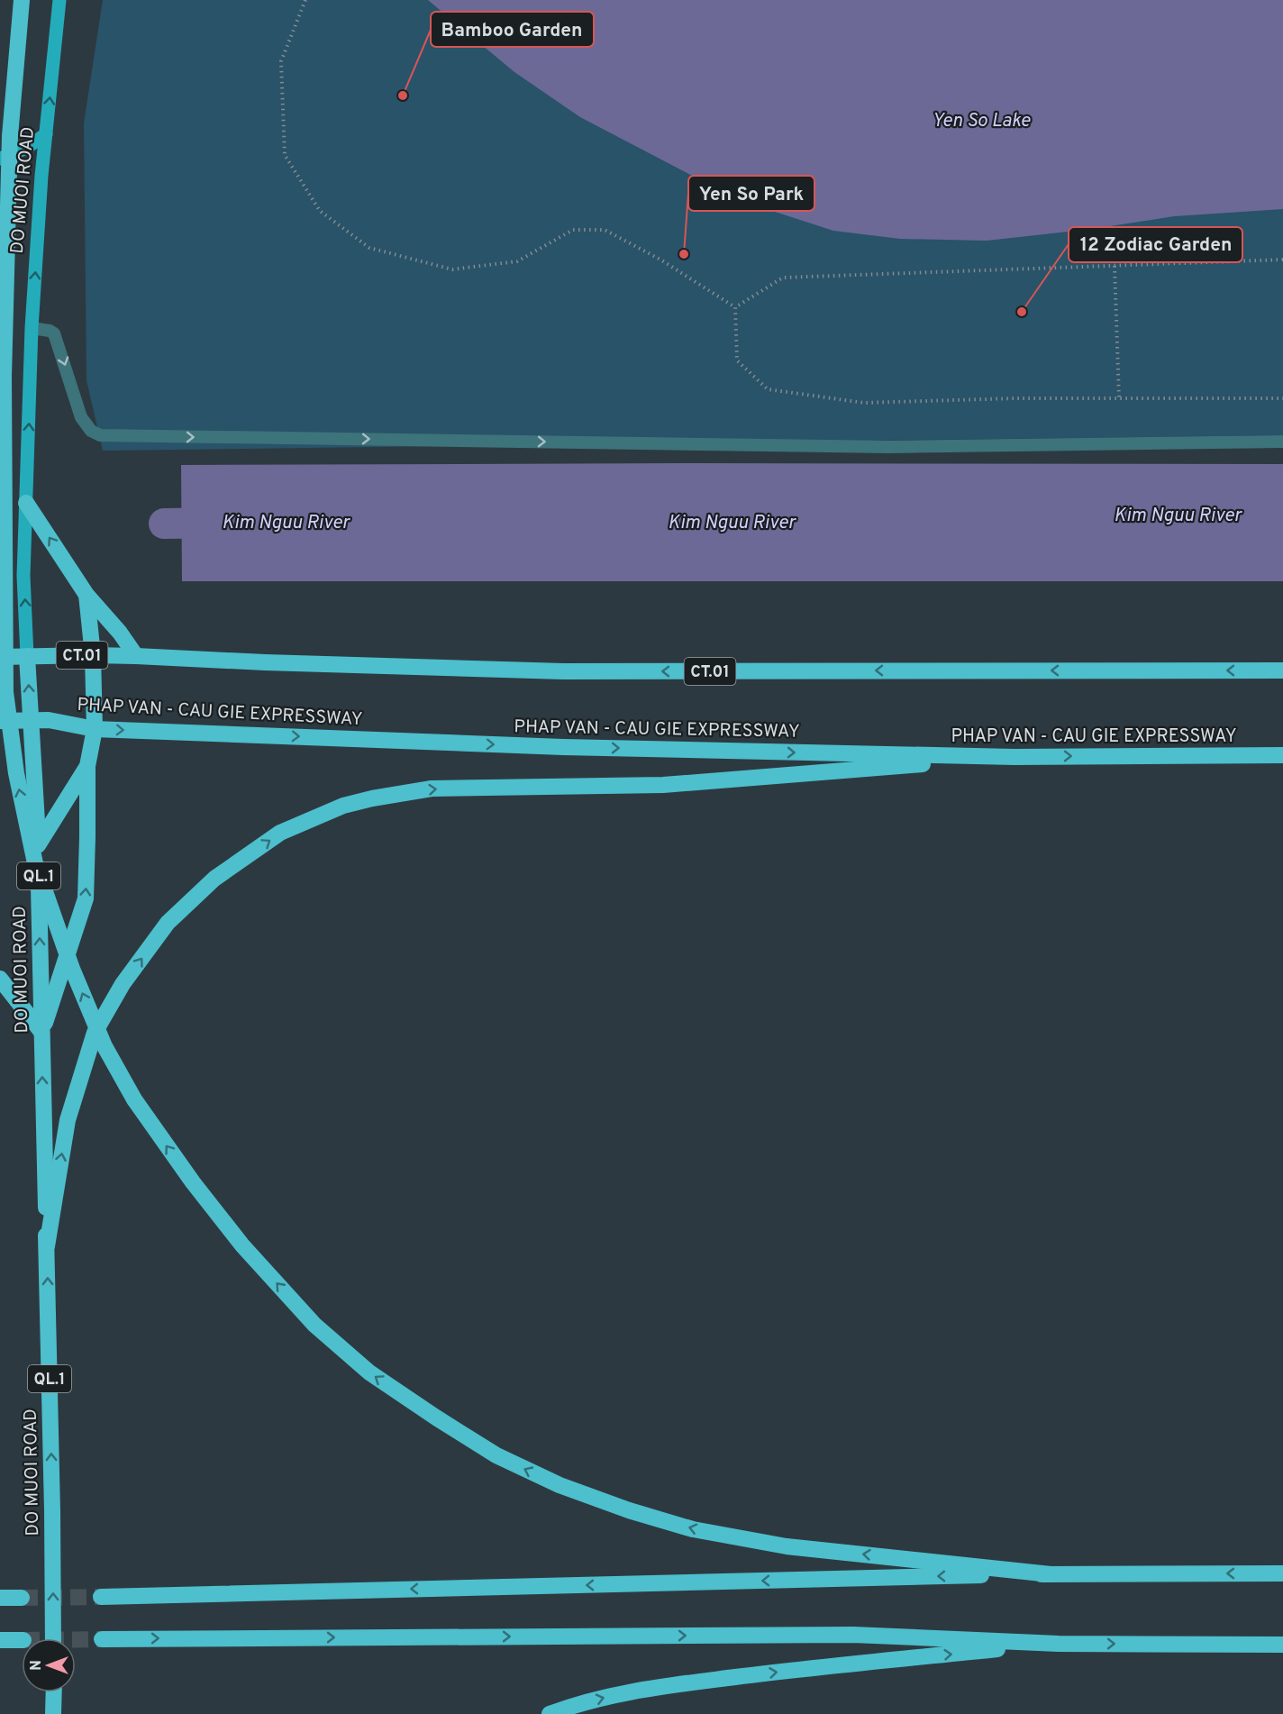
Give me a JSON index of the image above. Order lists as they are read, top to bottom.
{
  "streets": {
    "highway": [
      "DO MUOI ROAD",
      "CT.01",
      "PHAP VAN - CAU GIE EXPRESSWAY",
      "QL.1"
    ]
  },
  "crossings": [
    ["DO MUOI ROAD", "CT.01"],
    ["DO MUOI ROAD", "PHAP VAN - CAU GIE EXPRESSWAY"]
  ],
  "one_way": ["DO MUOI ROAD"],
  "water": ["Yen So Lake", "Kim Nguu River"],
  "places": ["Bamboo Garden", "Yen So Park", "12 Zodiac Garden"],
  "north": "left"
}
